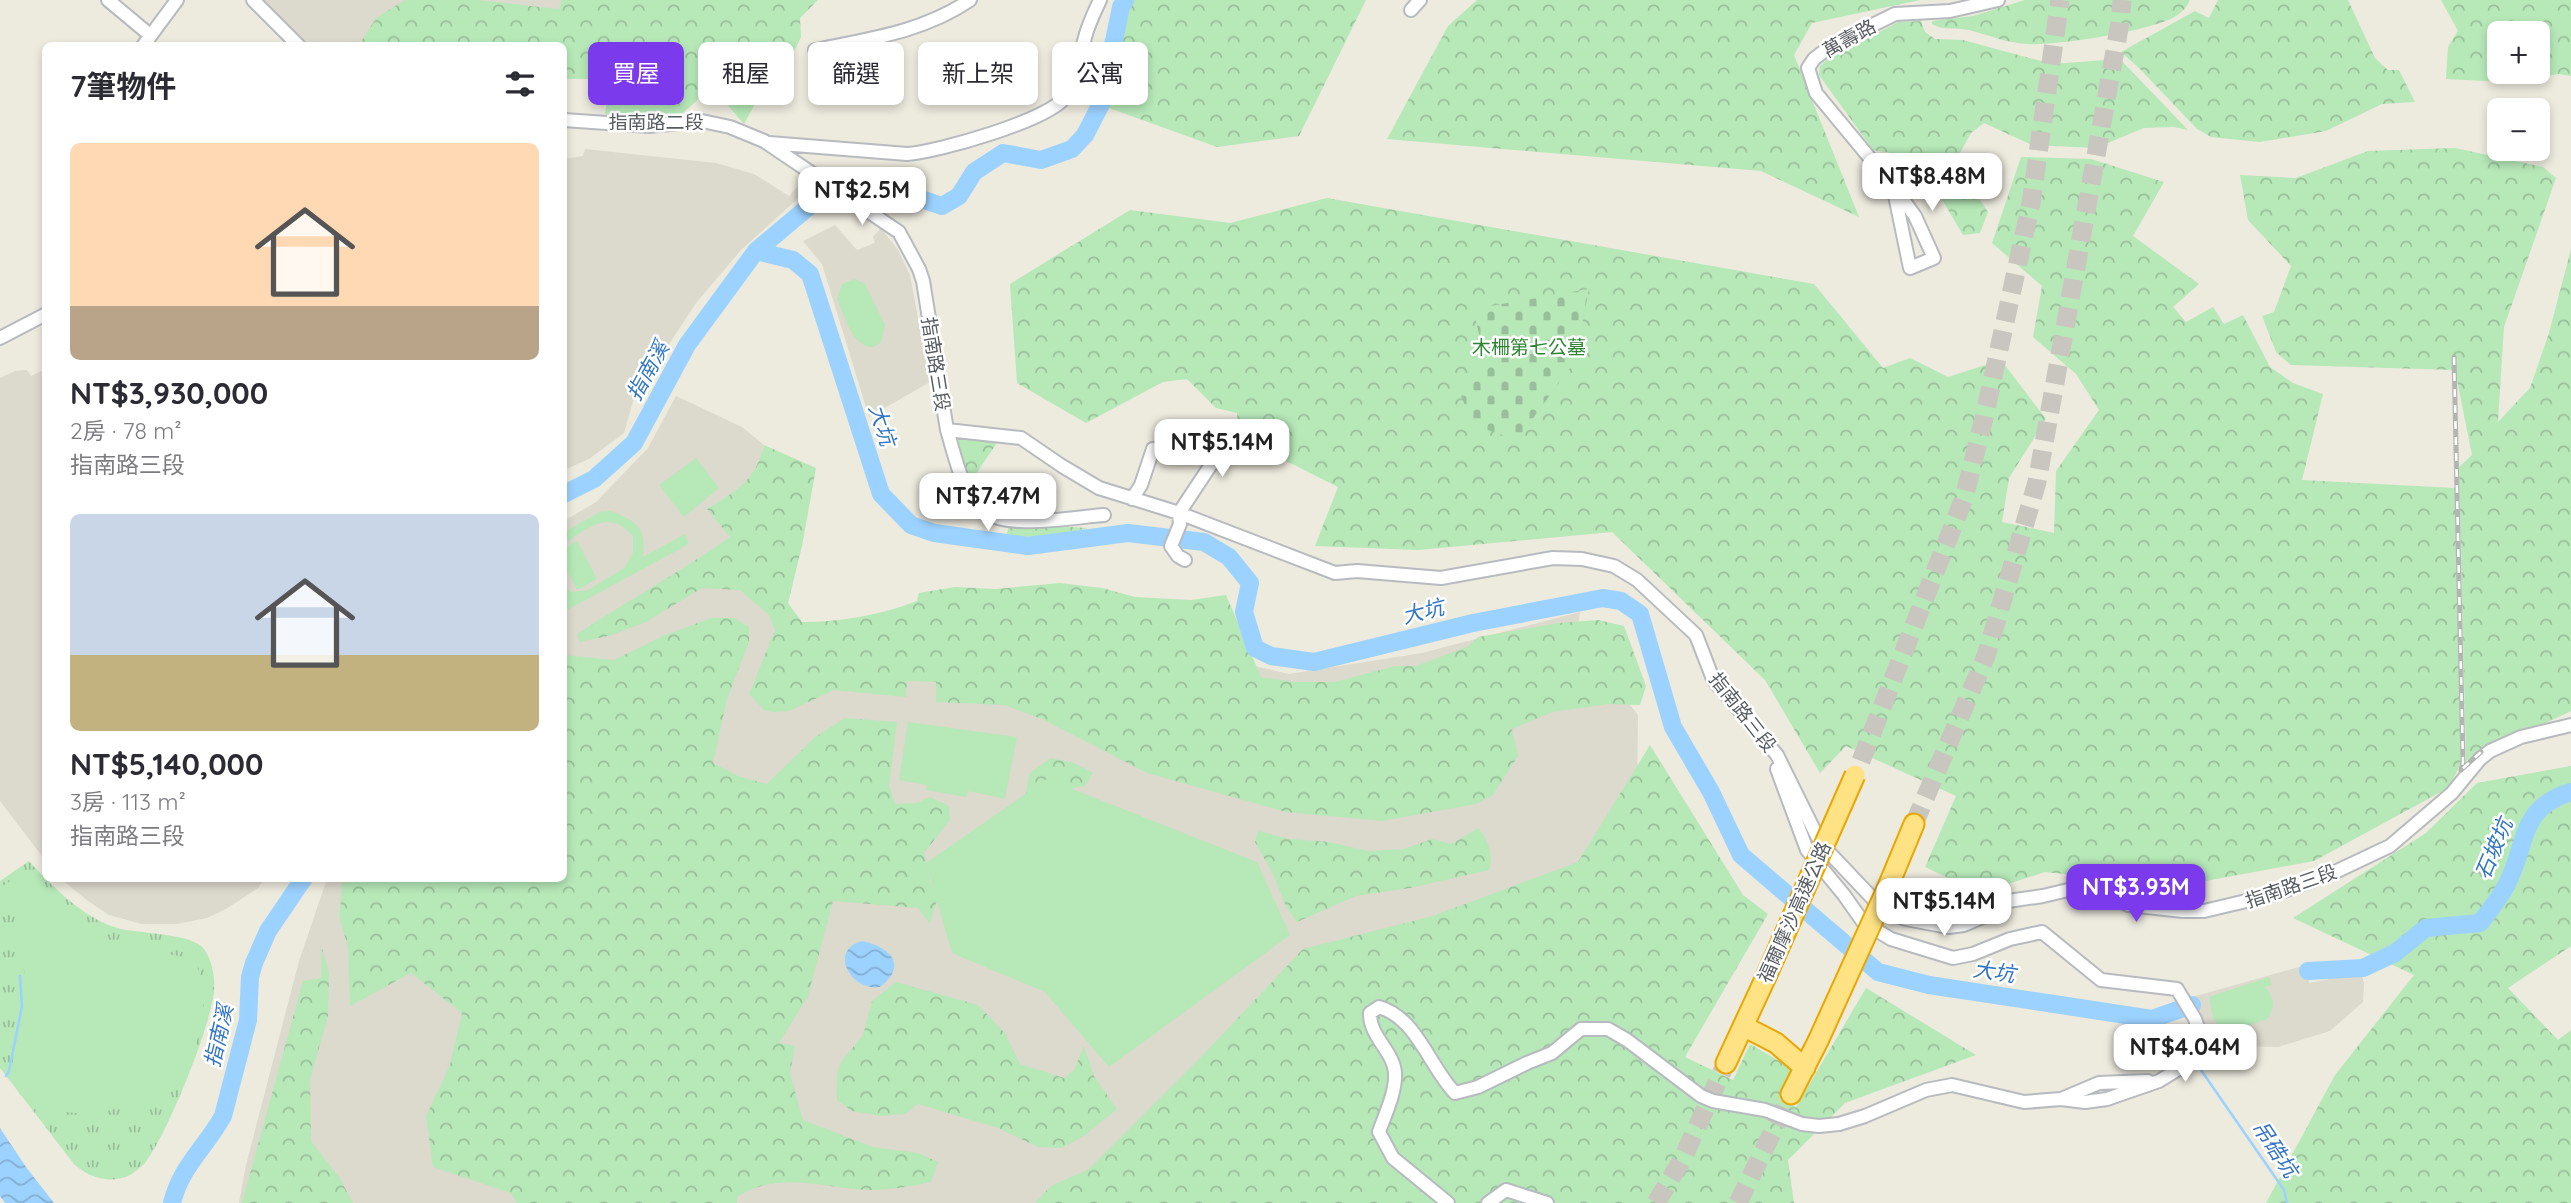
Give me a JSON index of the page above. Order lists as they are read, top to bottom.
{
  "streets": {
    "highway": ["福爾摩沙高速公路"],
    "street": ["萬壽路", "指南路二段", "指南路三段"]
  },
  "crossings": [
    ["指南路二段", "指南路三段"]
  ],
  "water": [
    "指南溪",
    "大坑",
    "石坡坑",
    "吊硞坑"
  ],
  "parks": ["木柵第七公墓"],
  "page": {
    "map_buttons": ["+", "−"],
    "chip": [
      "買屋",
      "租屋",
      "篩選",
      "新上架",
      "公寓"
    ],
    "heading": "7筆物件",
    "list": [
      {
        "name": "NT$3,930,000",
        "note": "2房 · 78 m² · 指南路三段"
      },
      {
        "name": "NT$5,140,000",
        "note": "3房 · 113 m² · 指南路三段"
      }
    ],
    "price": [
      "NT$8.48M",
      "NT$2.5M",
      "NT$5.14M",
      "NT$7.47M",
      "NT$3.93M",
      "NT$5.14M",
      "NT$4.04M"
    ]
  }
}
